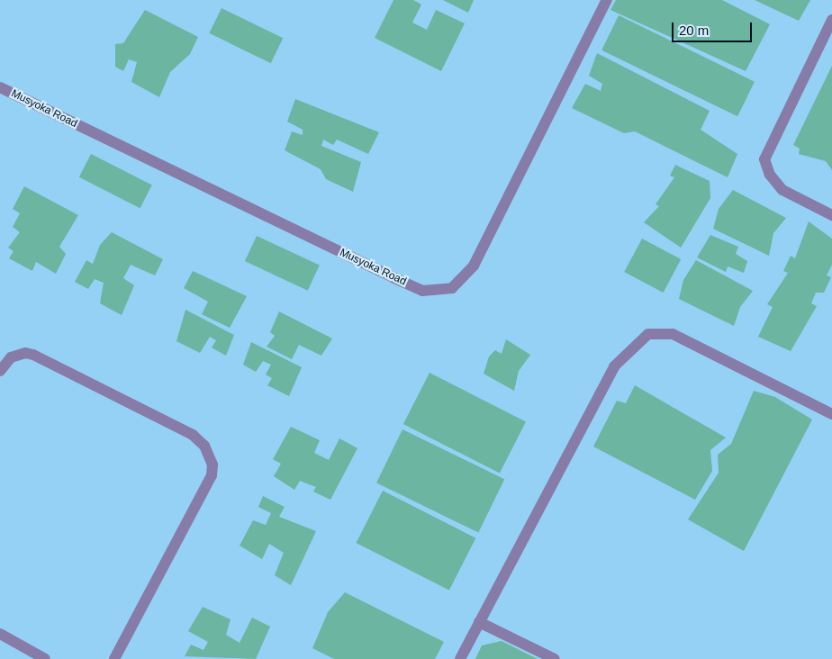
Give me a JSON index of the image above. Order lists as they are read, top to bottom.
{
  "streets": {
    "street": ["Musyoka Road"]
  },
  "scale_bar": "20 m"
}
